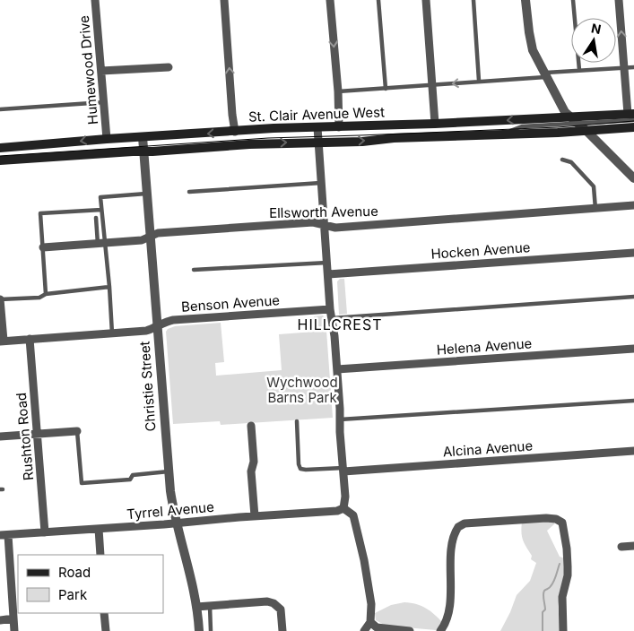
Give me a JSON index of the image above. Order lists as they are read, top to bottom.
{
  "streets": {
    "main road": ["St. Clair Avenue West"],
    "street": [
      "Humewood Drive",
      "Ellsworth Avenue",
      "Hocken Avenue",
      "Benson Avenue",
      "Helena Avenue",
      "Christie Street",
      "Rushton Road",
      "Alcina Avenue",
      "Tyrrel Avenue"
    ]
  },
  "crossings": [
    ["Humewood Drive", "St. Clair Avenue West"],
    ["St. Clair Avenue West", "Christie Street"],
    ["Ellsworth Avenue", "Christie Street"],
    ["Benson Avenue", "Christie Street"],
    ["Benson Avenue", "Rushton Road"],
    ["Christie Street", "Tyrrel Avenue"],
    ["Rushton Road", "Tyrrel Avenue"]
  ],
  "districts": ["HILLCREST"],
  "parks": ["Wychwood Barns Park"],
  "legend": ["Road", "Park"],
  "north": "top"
}
